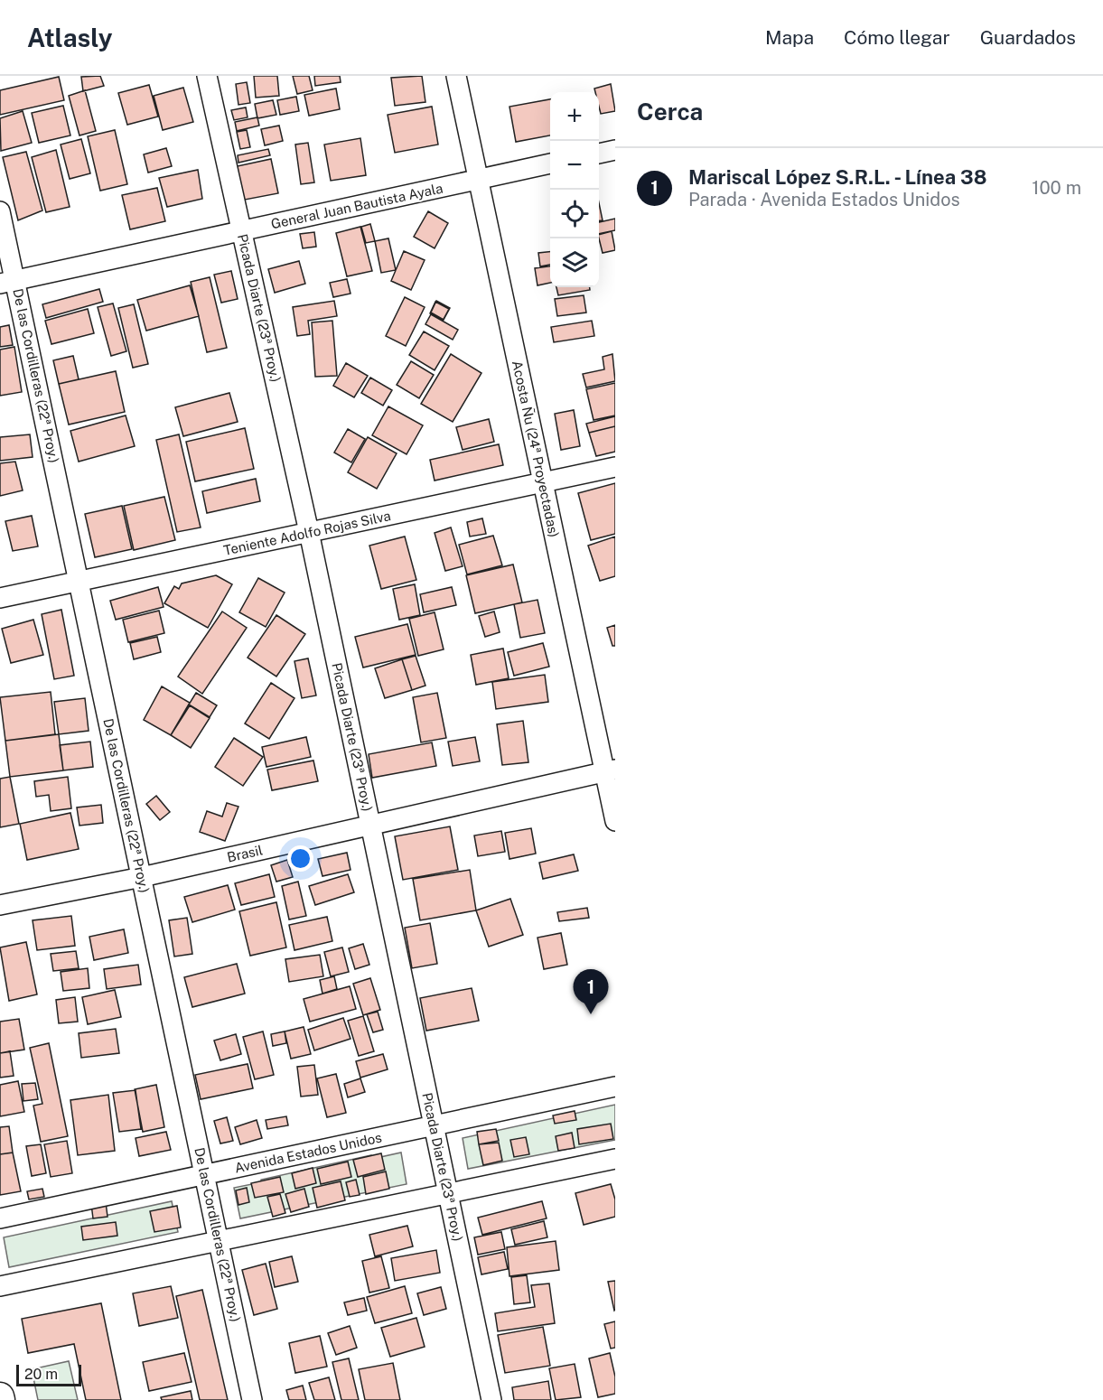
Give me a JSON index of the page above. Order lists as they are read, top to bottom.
{
  "streets": {
    "street": [
      "General Juan Bautista Ayala",
      "Picada Diarte (23ª Proy.)",
      "De las Cordilleras (22ª Proy.)",
      "Acosta Ñu (24ª Proyectadas)",
      "Teniente Adolfo Rojas Silva",
      "Brasil",
      "Avenida Estados Unidos"
    ]
  },
  "crossings": [
    ["General Juan Bautista Ayala", "Picada Diarte (23ª Proy.)"],
    ["General Juan Bautista Ayala", "De las Cordilleras (22ª Proy.)"],
    ["General Juan Bautista Ayala", "Acosta Ñu (24ª Proyectadas)"],
    ["Picada Diarte (23ª Proy.)", "Teniente Adolfo Rojas Silva"],
    ["Picada Diarte (23ª Proy.)", "Brasil"],
    ["Picada Diarte (23ª Proy.)", "Avenida Estados Unidos"],
    ["De las Cordilleras (22ª Proy.)", "Teniente Adolfo Rojas Silva"],
    ["De las Cordilleras (22ª Proy.)", "Brasil"],
    ["De las Cordilleras (22ª Proy.)", "Avenida Estados Unidos"],
    ["Acosta Ñu (24ª Proyectadas)", "Teniente Adolfo Rojas Silva"],
    ["Acosta Ñu (24ª Proyectadas)", "Brasil"]
  ],
  "scale_bar": "20 m",
  "page": {
    "header": "Atlasly",
    "nav": ["Mapa", "Cómo llegar", "Guardados"],
    "heading": "Cerca",
    "map_buttons": ["+", "−"],
    "list": [
      {
        "mark": "1",
        "name": "Mariscal López S.R.L. - Línea 38",
        "note": "Parada · Avenida Estados Unidos",
        "value": "100 m"
      }
    ],
    "pins": "1",
    "scale": "20 m"
  }
}
